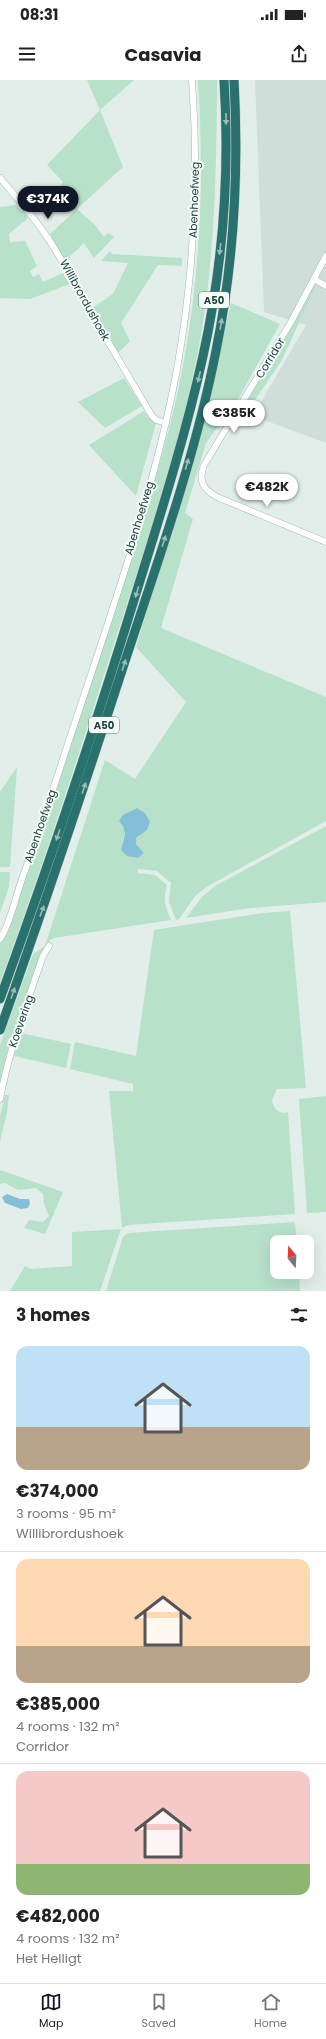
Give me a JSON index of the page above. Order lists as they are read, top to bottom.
{
  "streets": {
    "highway": ["A50"],
    "street": [
      "Abenhoefweg",
      "Willibrordushoek",
      "Corridor",
      "Koevering"
    ]
  },
  "crossings": [
    ["Abenhoefweg", "Willibrordushoek"]
  ],
  "north": "top",
  "page": {
    "status": "08:31",
    "header": "Casavia",
    "price": ["€374K", "€385K", "€482K"],
    "heading": "3 homes",
    "list": [
      {
        "name": "€374,000",
        "note": "3 rooms · 95 m² · Willibrordushoek"
      },
      {
        "name": "€385,000",
        "note": "4 rooms · 132 m² · Corridor"
      },
      {
        "name": "€482,000",
        "note": "4 rooms · 132 m² · Het Helligt"
      }
    ],
    "tabs": ["Map", "Saved", "Home"]
  }
}
